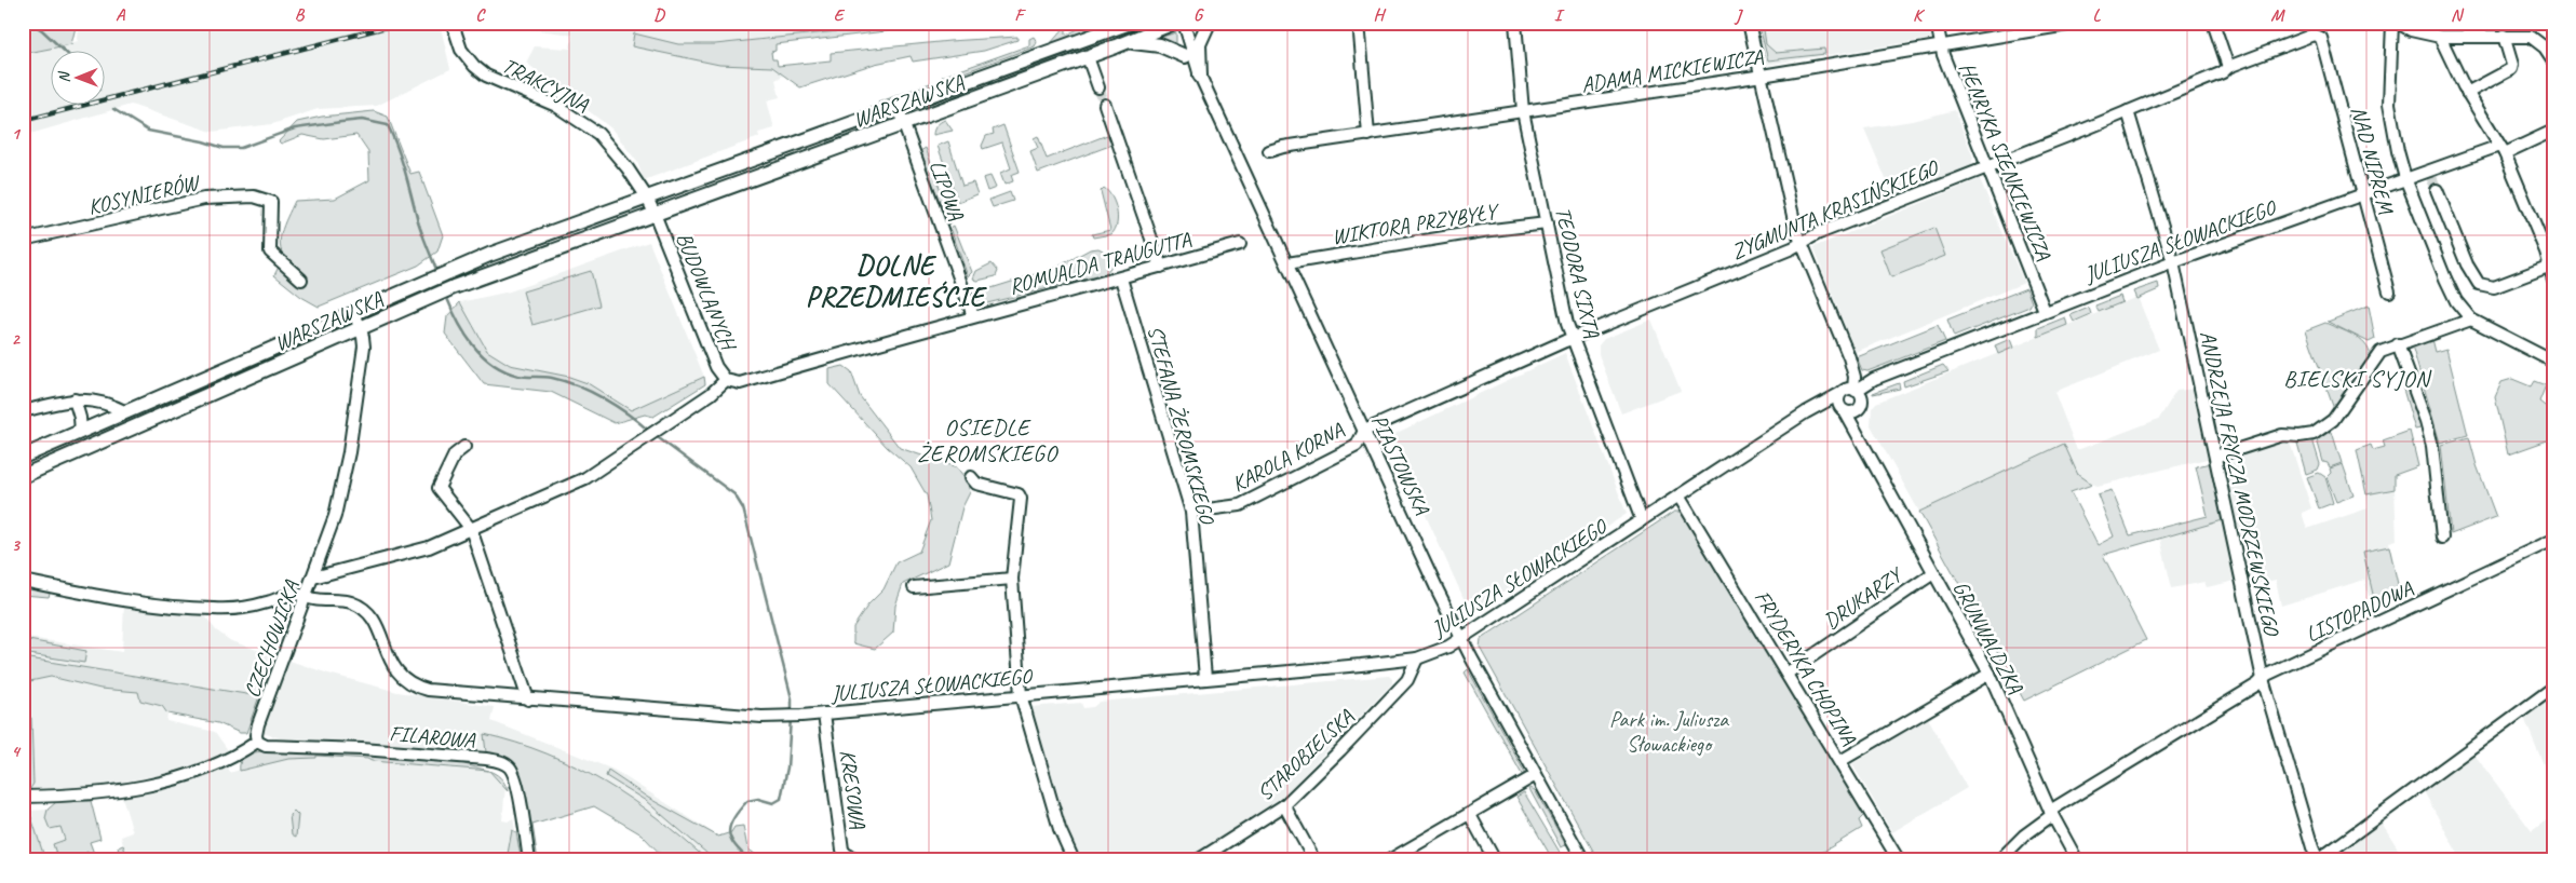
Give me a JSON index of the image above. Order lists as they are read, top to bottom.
{
  "streets": {
    "main road": ["WARSZAWSKA"],
    "street": [
      "ADAMA MICKIEWICZA",
      "TRAKCYJNA",
      "NAD NIPREM",
      "HENRYKA SIENKIEWICZA",
      "LIPOWA",
      "KOSYNIERÓW",
      "ZYGMUNTA KRASIŃSKIEGO",
      "WIKTORA PRZYBYŁY",
      "JULIUSZA SŁOWACKIEGO",
      "ROMUALDA TRAUGUTTA",
      "TEODORA SIXTA",
      "BUDOWLANYCH",
      "STEFANA ŻEROMSKIEGO",
      "KAROLA KORNA",
      "PIASTOWSKA",
      "ANDRZEJA FRYCZA MODRZEWSKIEGO",
      "DRUKARZY",
      "LISTOPADOWA",
      "GRUNWALDZKA",
      "CZECHOWICKA",
      "FRYDERYKA CHOPINA",
      "FILAROWA",
      "STAROBIELSKA",
      "KRESOWA"
    ]
  },
  "crossings": [
    ["ADAMA MICKIEWICZA", "HENRYKA SIENKIEWICZA"],
    ["ADAMA MICKIEWICZA", "TEODORA SIXTA"],
    ["TRAKCYJNA", "WARSZAWSKA"],
    ["WARSZAWSKA", "LIPOWA"],
    ["WARSZAWSKA", "BUDOWLANYCH"],
    ["WARSZAWSKA", "CZECHOWICKA"],
    ["NAD NIPREM", "ZYGMUNTA KRASIŃSKIEGO"],
    ["NAD NIPREM", "JULIUSZA SŁOWACKIEGO"],
    ["HENRYKA SIENKIEWICZA", "ZYGMUNTA KRASIŃSKIEGO"],
    ["HENRYKA SIENKIEWICZA", "JULIUSZA SŁOWACKIEGO"],
    ["LIPOWA", "ROMUALDA TRAUGUTTA"],
    ["ZYGMUNTA KRASIŃSKIEGO", "TEODORA SIXTA"],
    ["ZYGMUNTA KRASIŃSKIEGO", "KAROLA KORNA"],
    ["ZYGMUNTA KRASIŃSKIEGO", "PIASTOWSKA"],
    ["ZYGMUNTA KRASIŃSKIEGO", "ANDRZEJA FRYCZA MODRZEWSKIEGO"],
    ["WIKTORA PRZYBYŁY", "TEODORA SIXTA"],
    ["WIKTORA PRZYBYŁY", "PIASTOWSKA"],
    ["JULIUSZA SŁOWACKIEGO", "TEODORA SIXTA"],
    ["JULIUSZA SŁOWACKIEGO", "STEFANA ŻEROMSKIEGO"],
    ["JULIUSZA SŁOWACKIEGO", "PIASTOWSKA"],
    ["JULIUSZA SŁOWACKIEGO", "ANDRZEJA FRYCZA MODRZEWSKIEGO"],
    ["JULIUSZA SŁOWACKIEGO", "CZECHOWICKA"],
    ["JULIUSZA SŁOWACKIEGO", "FRYDERYKA CHOPINA"],
    ["JULIUSZA SŁOWACKIEGO", "STAROBIELSKA"],
    ["JULIUSZA SŁOWACKIEGO", "KRESOWA"],
    ["ROMUALDA TRAUGUTTA", "BUDOWLANYCH"],
    ["ROMUALDA TRAUGUTTA", "STEFANA ŻEROMSKIEGO"],
    ["STEFANA ŻEROMSKIEGO", "KAROLA KORNA"],
    ["KAROLA KORNA", "PIASTOWSKA"],
    ["ANDRZEJA FRYCZA MODRZEWSKIEGO", "LISTOPADOWA"],
    ["DRUKARZY", "GRUNWALDZKA"],
    ["DRUKARZY", "FRYDERYKA CHOPINA"],
    ["LISTOPADOWA", "GRUNWALDZKA"],
    ["CZECHOWICKA", "FILAROWA"]
  ],
  "districts": ["DOLNE PRZEDMIEŚCIE", "BIELSKI SYJON", "OSIEDLE ŻEROMSKIEGO"],
  "parks": ["Park im. Juliusza Słowackiego"],
  "north": "left",
  "grid": {
    "columns": [
      "A",
      "B",
      "C",
      "D",
      "E",
      "F",
      "G",
      "H",
      "I",
      "J",
      "K",
      "L",
      "M",
      "N"
    ],
    "rows": [
      "1",
      "2",
      "3",
      "4"
    ]
  }
}
